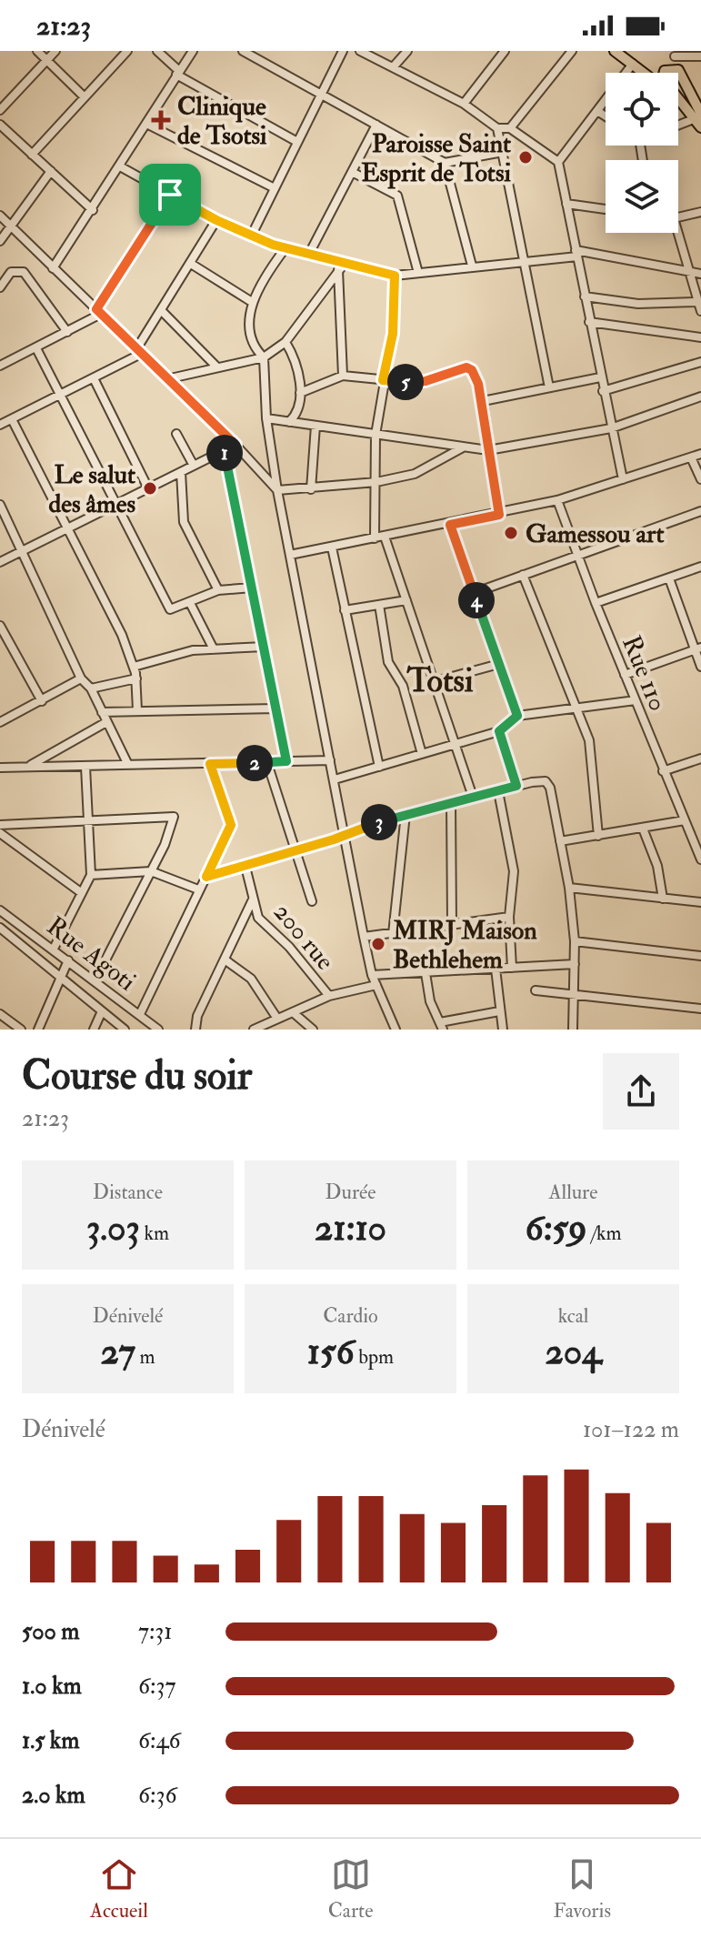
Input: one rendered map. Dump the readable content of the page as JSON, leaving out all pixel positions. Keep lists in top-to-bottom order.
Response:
{
  "streets": {
    "street": ["Rue 110", "200 rue", "Rue Agoti"]
  },
  "districts": ["Totsi"],
  "places": {
    "health": ["Clinique de Tsotsi"],
    "other": [
      "Paroisse Saint Esprit de Totsi",
      "Le salut des âmes",
      "Gamessou art",
      "MIRJ Maison Bethlehem"
    ]
  },
  "page": {
    "status": "21:23",
    "pins": [
      "5",
      "1",
      "4",
      "2",
      "3"
    ],
    "heading": ["Course du soir", "21:23"],
    "stats": [
      ["Distance", "3.03 km"],
      ["Durée", "21:10"],
      ["Allure", "6:59 /km"],
      ["Dénivelé", "27 m"],
      ["Cardio", "156 bpm"],
      ["kcal", "204"]
    ],
    "chart": ["Dénivelé", "101–122 m"],
    "list": [
      {
        "name": "500 m",
        "note": "7:31"
      },
      {
        "name": "1.0 km",
        "note": "6:37"
      },
      {
        "name": "1.5 km",
        "note": "6:46"
      },
      {
        "name": "2.0 km",
        "note": "6:36"
      }
    ],
    "tabs": ["Accueil", "Carte", "Favoris"]
  }
}
